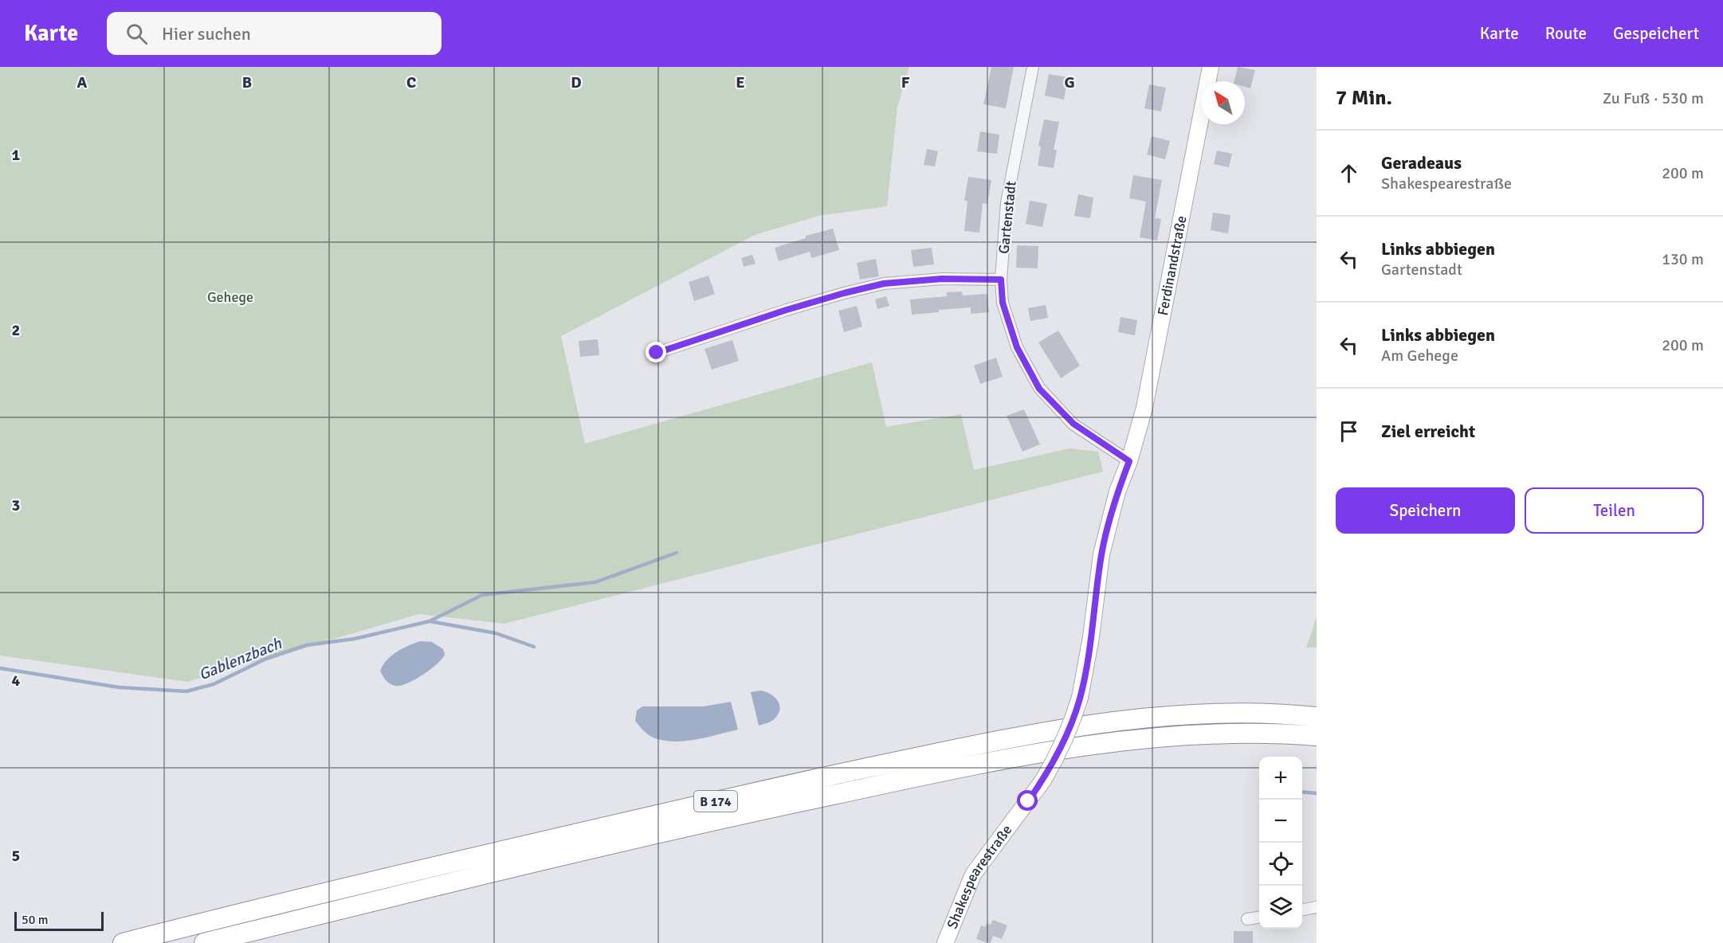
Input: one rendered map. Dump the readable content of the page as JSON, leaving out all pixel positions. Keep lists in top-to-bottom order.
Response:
{
  "streets": {
    "highway": ["B 174"],
    "street": ["Gartenstadt", "Ferdinandstraße", "Shakespearestraße"]
  },
  "crossings": [
    ["Gartenstadt", "Ferdinandstraße"],
    ["Gartenstadt", "Shakespearestraße"],
    ["Ferdinandstraße", "Shakespearestraße"]
  ],
  "water": ["Gablenzbach"],
  "parks": ["Gehege"],
  "scale_bar": "50 m",
  "north": "top left",
  "page": {
    "header": "Karte",
    "search": "Hier suchen",
    "nav": ["Karte", "Route", "Gespeichert"],
    "heading": ["7 Min.", "Zu Fuß · 530 m"],
    "list": [
      ["Geradeaus", "Shakespearestraße", "200 m"],
      ["Links abbiegen", "Gartenstadt", "130 m"],
      ["Links abbiegen", "Am Gehege", "200 m"],
      "Ziel erreicht"
    ],
    "buttons": ["Speichern", "Teilen"],
    "map_buttons": ["+", "−"],
    "scale": "50 m"
  },
  "grid": {
    "columns": [
      "A",
      "B",
      "C",
      "D",
      "E",
      "F",
      "G"
    ],
    "rows": [
      "1",
      "2",
      "3",
      "4",
      "5"
    ]
  }
}
